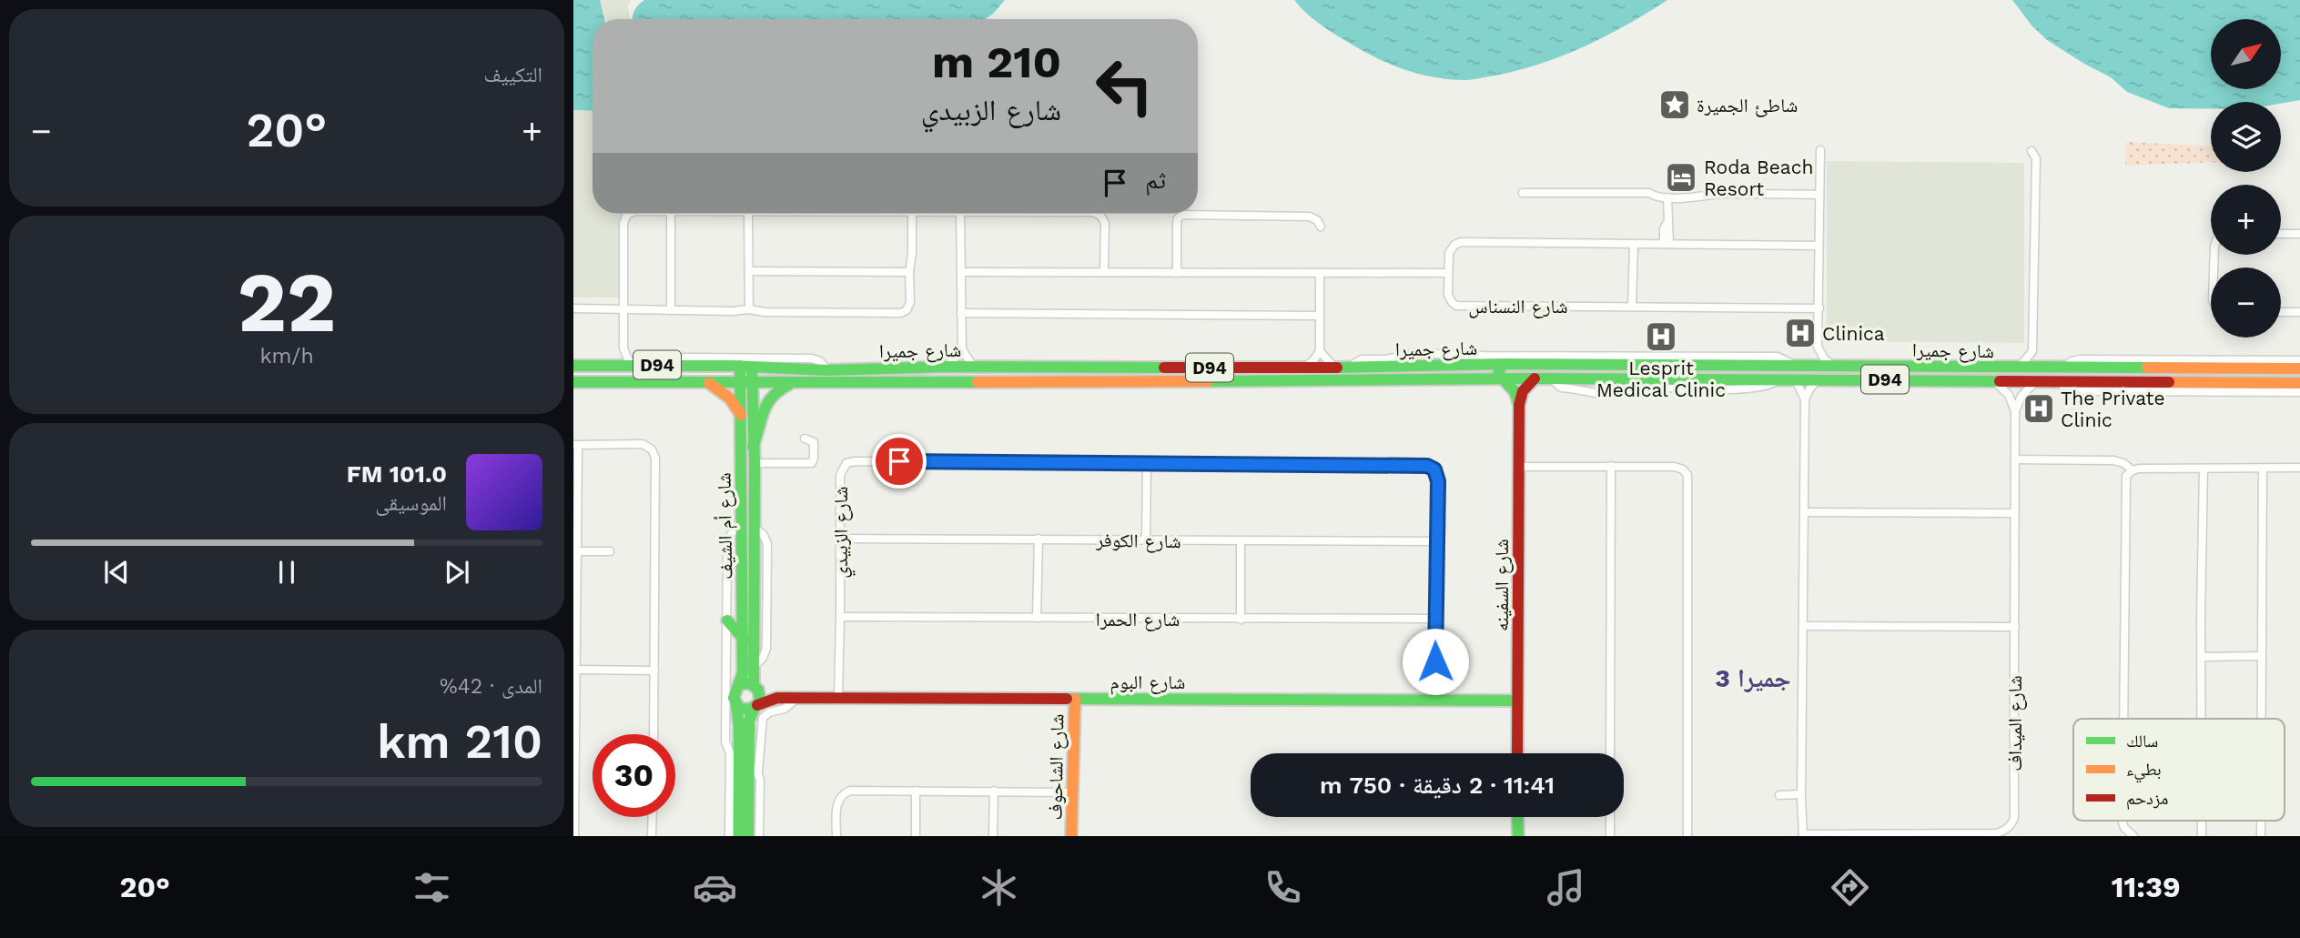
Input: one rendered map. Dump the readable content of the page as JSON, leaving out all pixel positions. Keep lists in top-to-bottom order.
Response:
{
  "streets": {
    "main road": [
      "شارع جميرا",
      "D94",
      "شارع أم الشيف",
      "شارع السفينه",
      "شارع البوم",
      "شارع الشاحوف"
    ],
    "street": [
      "شارع النسناس",
      "شارع الزبيدي",
      "شارع الكوفر",
      "شارع الحمرا",
      "شارع الميداف"
    ]
  },
  "crossings": [
    ["شارع جميرا", "شارع أم الشيف"],
    ["شارع جميرا", "شارع السفينه"],
    ["شارع أم الشيف", "شارع البوم"],
    ["شارع الزبيدي", "شارع الكوفر"],
    ["شارع الزبيدي", "شارع الحمرا"],
    ["شارع الزبيدي", "شارع البوم"],
    ["شارع السفينه", "شارع البوم"],
    ["شارع البوم", "شارع الشاحوف"]
  ],
  "districts": ["جميرا 3"],
  "places": {
    "place": ["شاطئ الجميرة"],
    "hotel": ["Roda Beach Resort"],
    "hospital": ["Clinica", "Lesprit Medical Clinic", "The Private Clinic"]
  },
  "legend": ["سالك", "بطيء", "مزدحم"],
  "north": "top right",
  "page": {
    "tile": [
      "التكييف",
      ["22", "km/h"],
      ["المدى · 42%", "210 km"]
    ],
    "map_buttons": ["+", "−"],
    "turn": ["210 m", "شارع الزبيدي"],
    "heat": ["−", "20°", "+"],
    "then": "ثم",
    "song": ["101.0 FM", "الموسيقى"],
    "limit": "30",
    "trip": "11:41 · 2 دقيقة · 750 m",
    "tabs": ["11:39", "20°"]
  }
}
